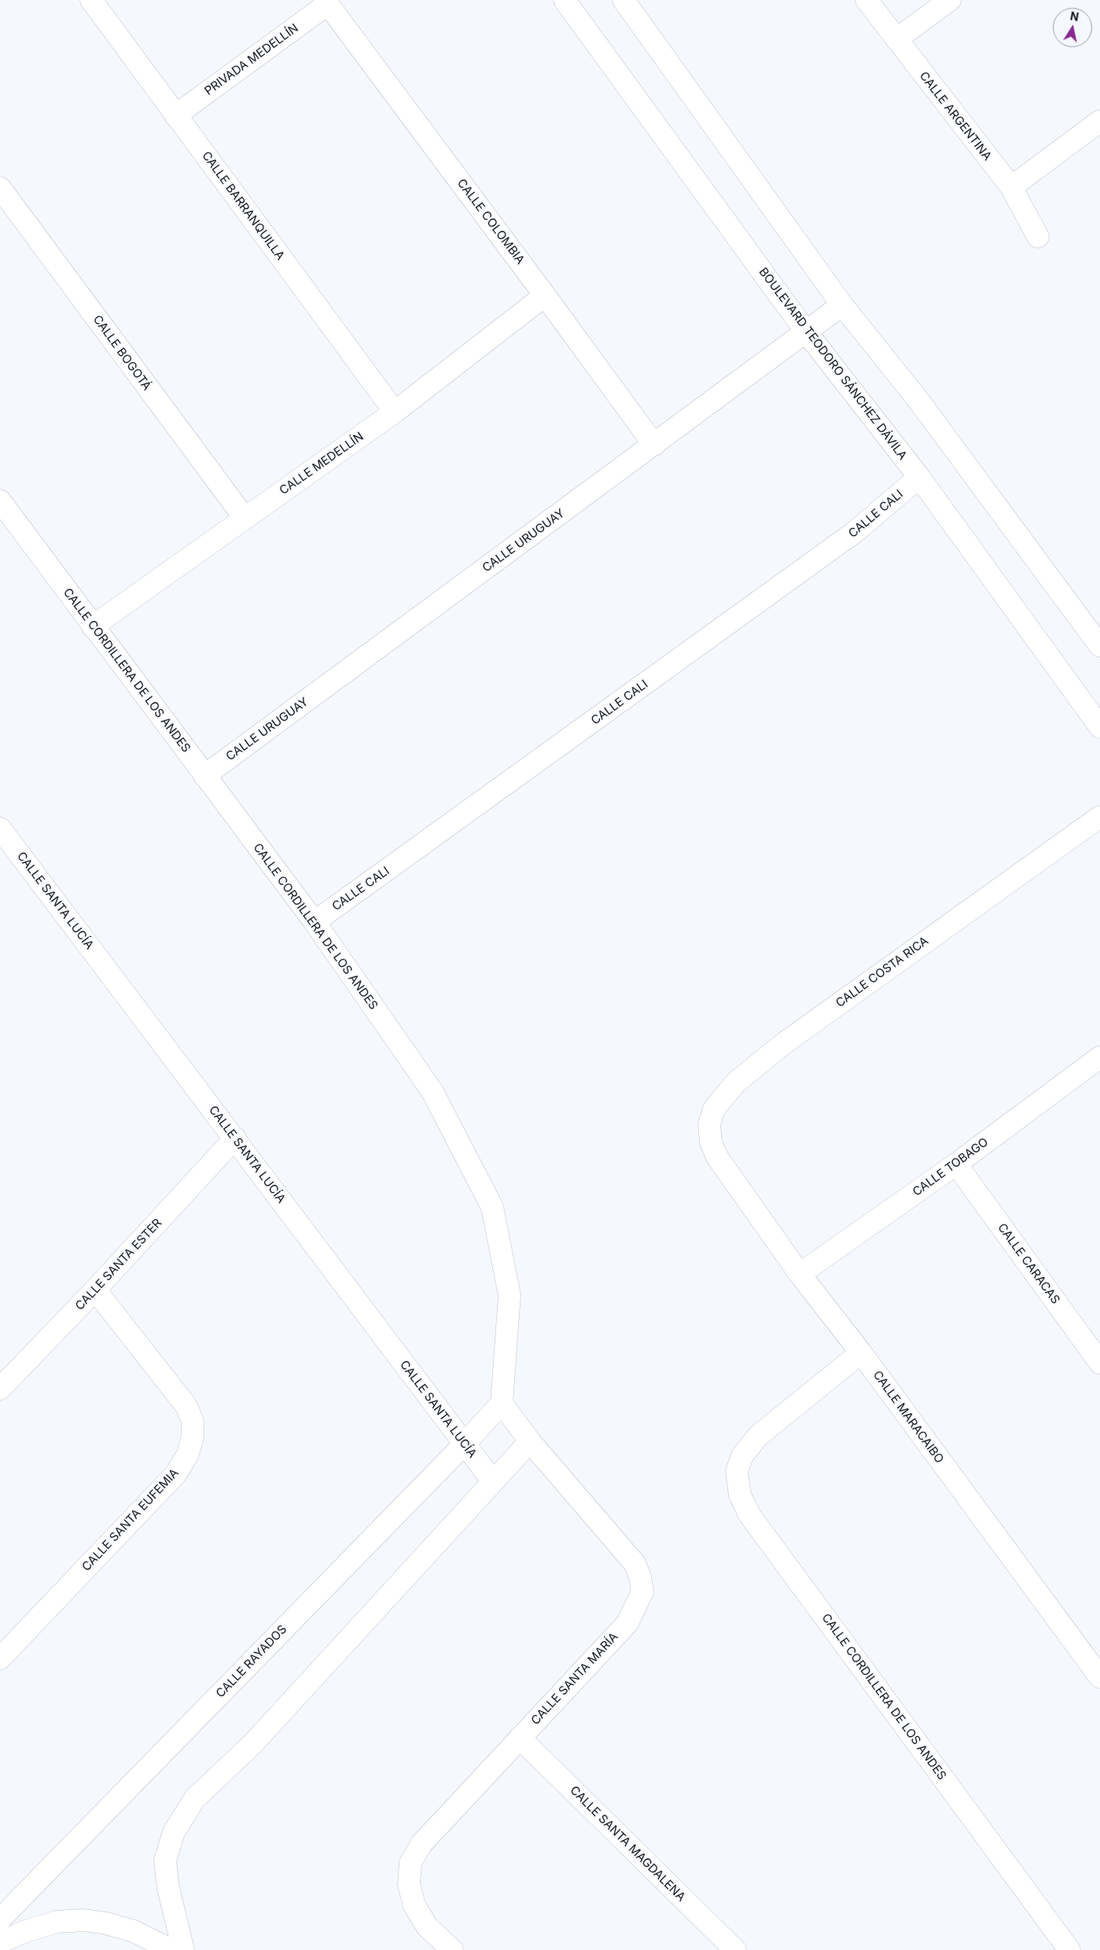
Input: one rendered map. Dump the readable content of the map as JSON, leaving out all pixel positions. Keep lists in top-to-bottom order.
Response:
{
  "streets": {
    "street": [
      "PRIVADA MEDELLÍN",
      "CALLE ARGENTINA",
      "CALLE BARRANQUILLA",
      "CALLE COLOMBIA",
      "CALLE BOGOTÁ",
      "BOULEVARD TEODORO SÁNCHEZ DÁVILA",
      "CALLE MEDELLÍN",
      "CALLE CALI",
      "CALLE URUGUAY",
      "CALLE CORDILLERA DE LOS ANDES",
      "CALLE SANTA LUCÍA",
      "CALLE COSTA RICA",
      "CALLE TOBAGO",
      "CALLE CARACAS",
      "CALLE SANTA ESTER",
      "CALLE MARACAIBO",
      "CALLE SANTA EUFEMIA",
      "CALLE RAYADOS",
      "CALLE SANTA MARÍA",
      "CALLE SANTA MAGDALENA"
    ]
  },
  "crossings": [
    ["PRIVADA MEDELLÍN", "CALLE BARRANQUILLA"],
    ["PRIVADA MEDELLÍN", "CALLE COLOMBIA"],
    ["CALLE BARRANQUILLA", "CALLE MEDELLÍN"],
    ["CALLE COLOMBIA", "CALLE MEDELLÍN"],
    ["CALLE COLOMBIA", "CALLE URUGUAY"],
    ["CALLE BOGOTÁ", "CALLE MEDELLÍN"],
    ["BOULEVARD TEODORO SÁNCHEZ DÁVILA", "CALLE CALI"],
    ["BOULEVARD TEODORO SÁNCHEZ DÁVILA", "CALLE URUGUAY"],
    ["CALLE MEDELLÍN", "CALLE CORDILLERA DE LOS ANDES"],
    ["CALLE CALI", "CALLE CORDILLERA DE LOS ANDES"],
    ["CALLE URUGUAY", "CALLE CORDILLERA DE LOS ANDES"],
    ["CALLE CORDILLERA DE LOS ANDES", "CALLE MARACAIBO"],
    ["CALLE CORDILLERA DE LOS ANDES", "CALLE RAYADOS"],
    ["CALLE CORDILLERA DE LOS ANDES", "CALLE SANTA MARÍA"],
    ["CALLE SANTA LUCÍA", "CALLE SANTA ESTER"],
    ["CALLE SANTA LUCÍA", "CALLE RAYADOS"],
    ["CALLE COSTA RICA", "CALLE MARACAIBO"],
    ["CALLE TOBAGO", "CALLE CARACAS"],
    ["CALLE TOBAGO", "CALLE MARACAIBO"],
    ["CALLE SANTA ESTER", "CALLE SANTA EUFEMIA"],
    ["CALLE RAYADOS", "CALLE SANTA MARÍA"],
    ["CALLE SANTA MARÍA", "CALLE SANTA MAGDALENA"]
  ],
  "north": "top"
}
